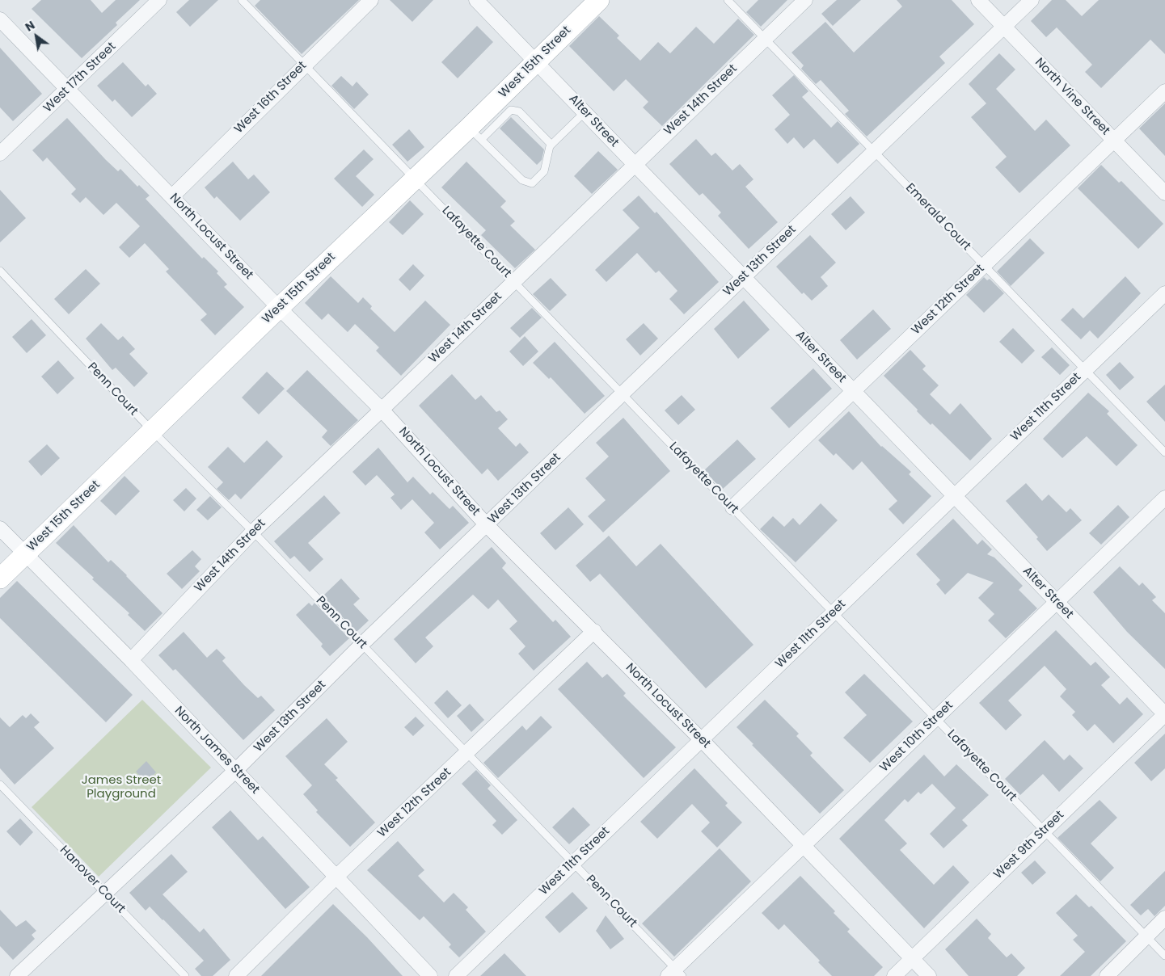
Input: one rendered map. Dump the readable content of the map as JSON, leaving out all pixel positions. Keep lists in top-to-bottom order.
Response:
{
  "streets": {
    "main road": ["West 15th Street"],
    "street": [
      "West 17th Street",
      "North Vine Street",
      "West 16th Street",
      "West 14th Street",
      "Alter Street",
      "North Locust Street",
      "West 13th Street",
      "West 12th Street",
      "West 11th Street",
      "West 10th Street",
      "North James Street",
      "West 9th Street"
    ],
    "lane": [
      "Emerald Court",
      "Lafayette Court",
      "Penn Court",
      "Hanover Court"
    ]
  },
  "crossings": [
    ["West 15th Street", "Alter Street"],
    ["West 15th Street", "North Locust Street"],
    ["West 15th Street", "Lafayette Court"],
    ["West 15th Street", "Penn Court"],
    ["West 15th Street", "North James Street"],
    ["West 17th Street", "North Locust Street"],
    ["North Vine Street", "West 13th Street"],
    ["North Vine Street", "West 12th Street"],
    ["West 16th Street", "North Locust Street"],
    ["West 16th Street", "Lafayette Court"],
    ["West 14th Street", "Alter Street"],
    ["West 14th Street", "Emerald Court"],
    ["West 14th Street", "North Locust Street"],
    ["West 14th Street", "Lafayette Court"],
    ["West 14th Street", "Penn Court"],
    ["West 14th Street", "North James Street"],
    ["Alter Street", "West 13th Street"],
    ["Alter Street", "West 12th Street"],
    ["Alter Street", "West 11th Street"],
    ["Alter Street", "West 10th Street"],
    ["Alter Street", "West 9th Street"],
    ["Emerald Court", "West 13th Street"],
    ["Emerald Court", "West 12th Street"],
    ["Emerald Court", "West 11th Street"],
    ["North Locust Street", "West 13th Street"],
    ["North Locust Street", "West 12th Street"],
    ["North Locust Street", "West 11th Street"],
    ["North Locust Street", "West 10th Street"],
    ["North Locust Street", "West 9th Street"],
    ["Lafayette Court", "West 13th Street"],
    ["Lafayette Court", "West 12th Street"],
    ["Lafayette Court", "West 11th Street"],
    ["Lafayette Court", "West 10th Street"],
    ["Lafayette Court", "West 9th Street"],
    ["West 13th Street", "Penn Court"],
    ["West 13th Street", "North James Street"],
    ["West 13th Street", "Hanover Court"],
    ["West 12th Street", "Penn Court"],
    ["West 12th Street", "North James Street"],
    ["Penn Court", "West 11th Street"],
    ["Penn Court", "West 10th Street"]
  ],
  "parks": ["James Street Playground"],
  "north": "top left"
}
